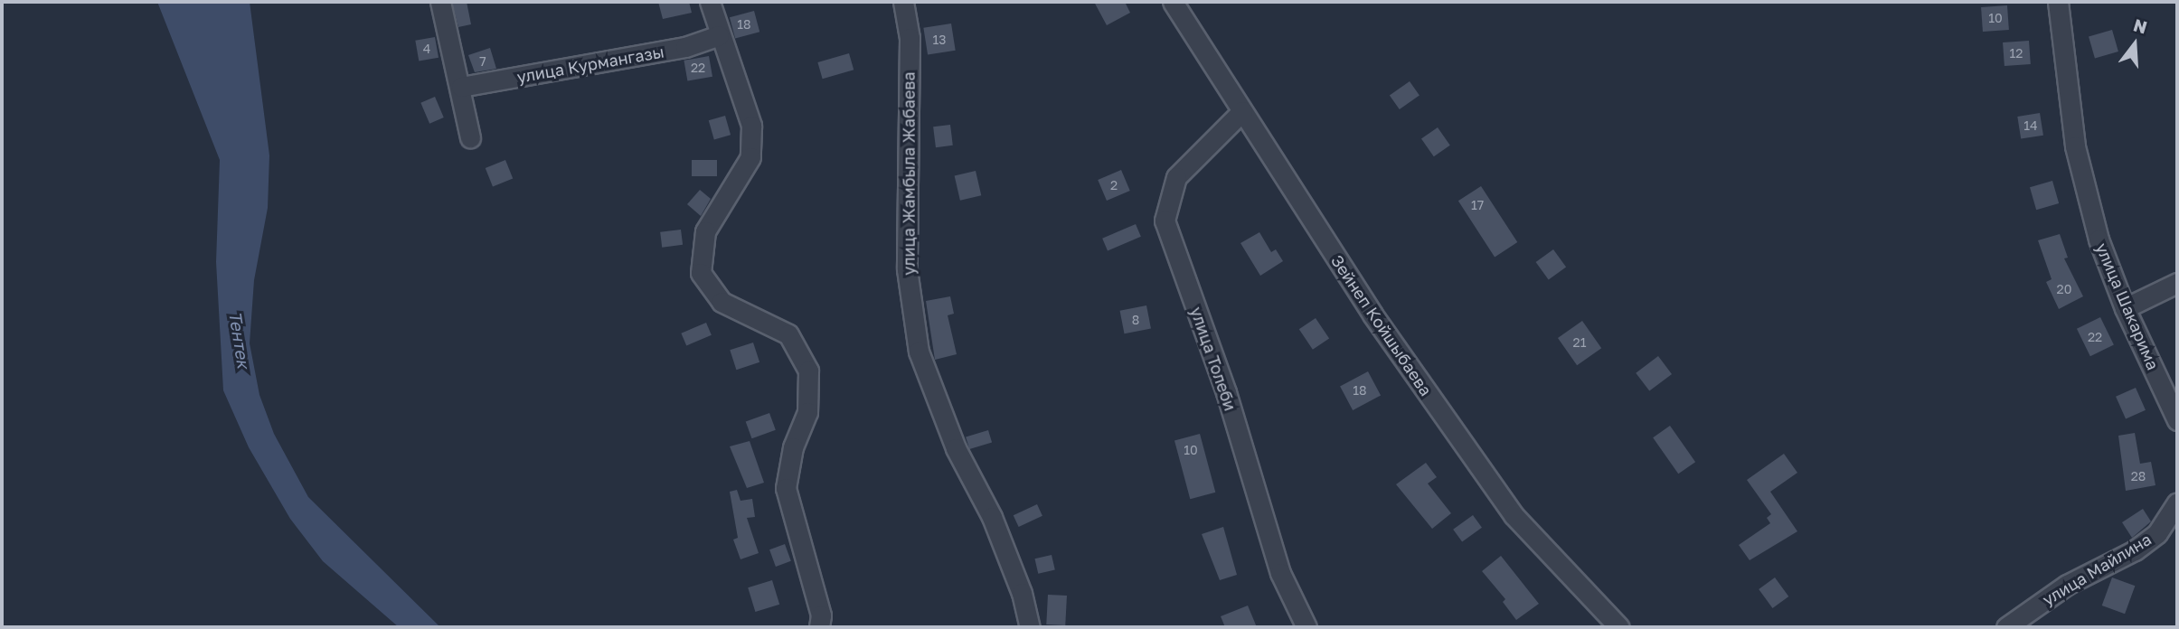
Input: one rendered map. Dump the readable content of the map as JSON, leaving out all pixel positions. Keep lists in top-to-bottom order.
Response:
{
  "streets": {
    "street": [
      "улица Курмангазы",
      "улица Жамбыла Жабаева",
      "улица Шакарима",
      "Зейнеп Койшыбаева",
      "улица Толеби",
      "улица Майлина"
    ]
  },
  "crossings": [
    ["Зейнеп Койшыбаева", "улица Толеби"]
  ],
  "water": ["Тентек"],
  "house_numbers": [
    "10",
    "18",
    "13",
    "4",
    "12",
    "7",
    "22",
    "14",
    "2",
    "17",
    "20",
    "8",
    "22",
    "21",
    "18",
    "10",
    "28"
  ],
  "north": "top"
}
